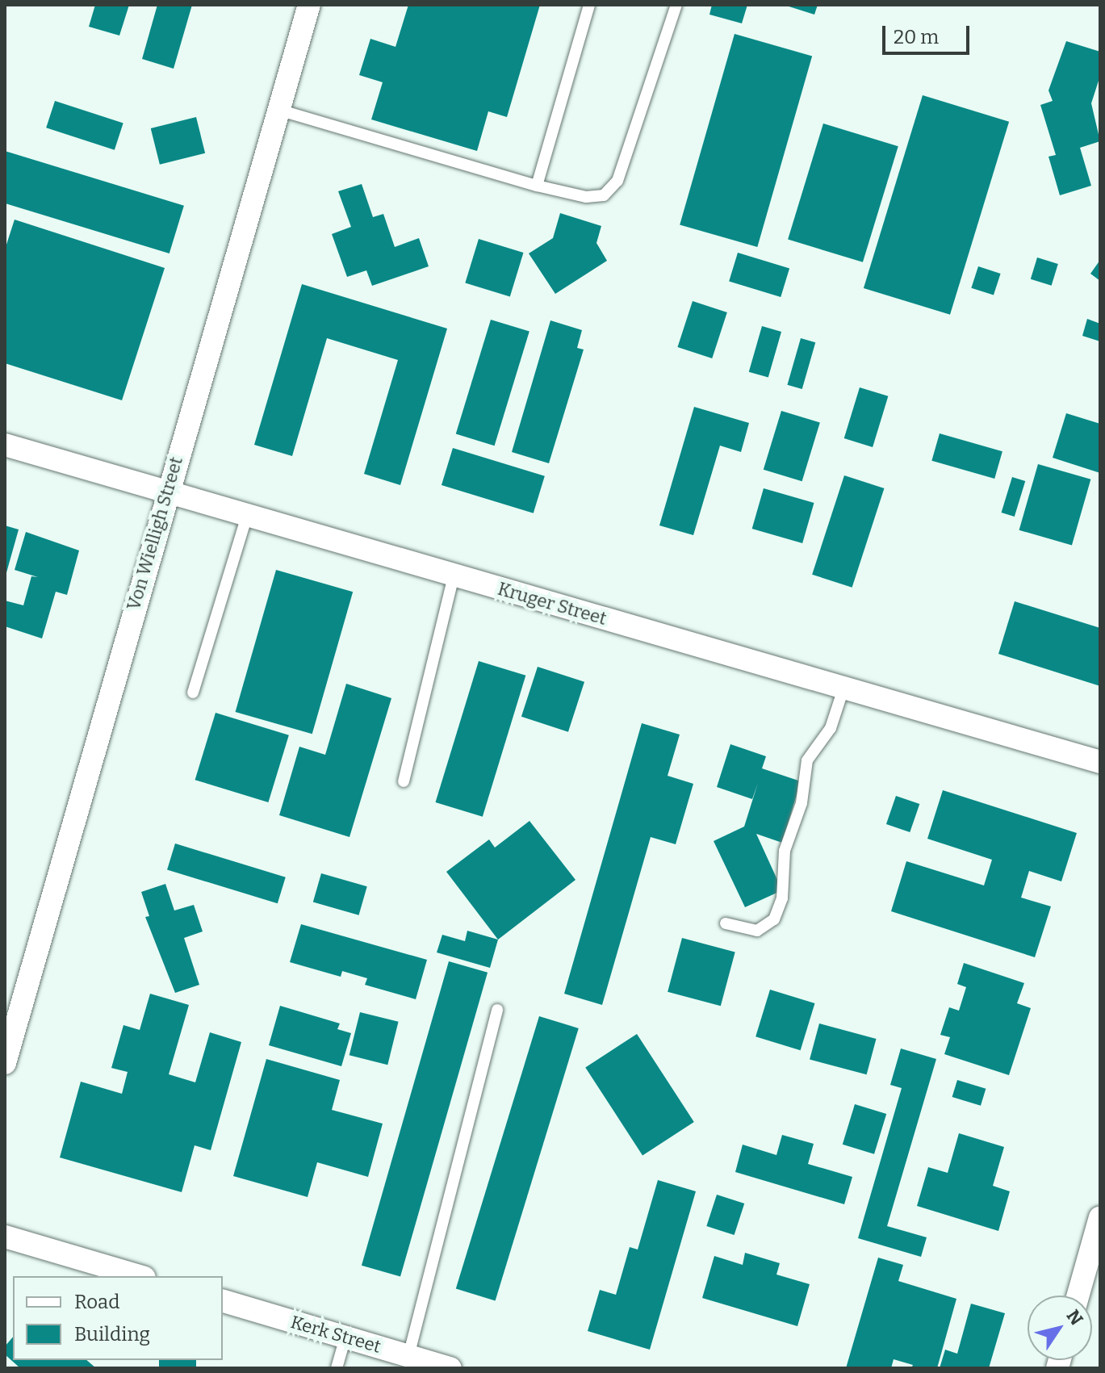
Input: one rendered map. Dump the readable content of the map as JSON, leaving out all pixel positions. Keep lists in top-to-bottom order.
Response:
{
  "streets": {
    "street": ["Von Wielligh Street", "Kruger Street", "Kerk Street"]
  },
  "crossings": [
    ["Von Wielligh Street", "Kruger Street"]
  ],
  "legend": ["Road", "Building"],
  "scale_bar": "20 m",
  "north": "top right"
}
